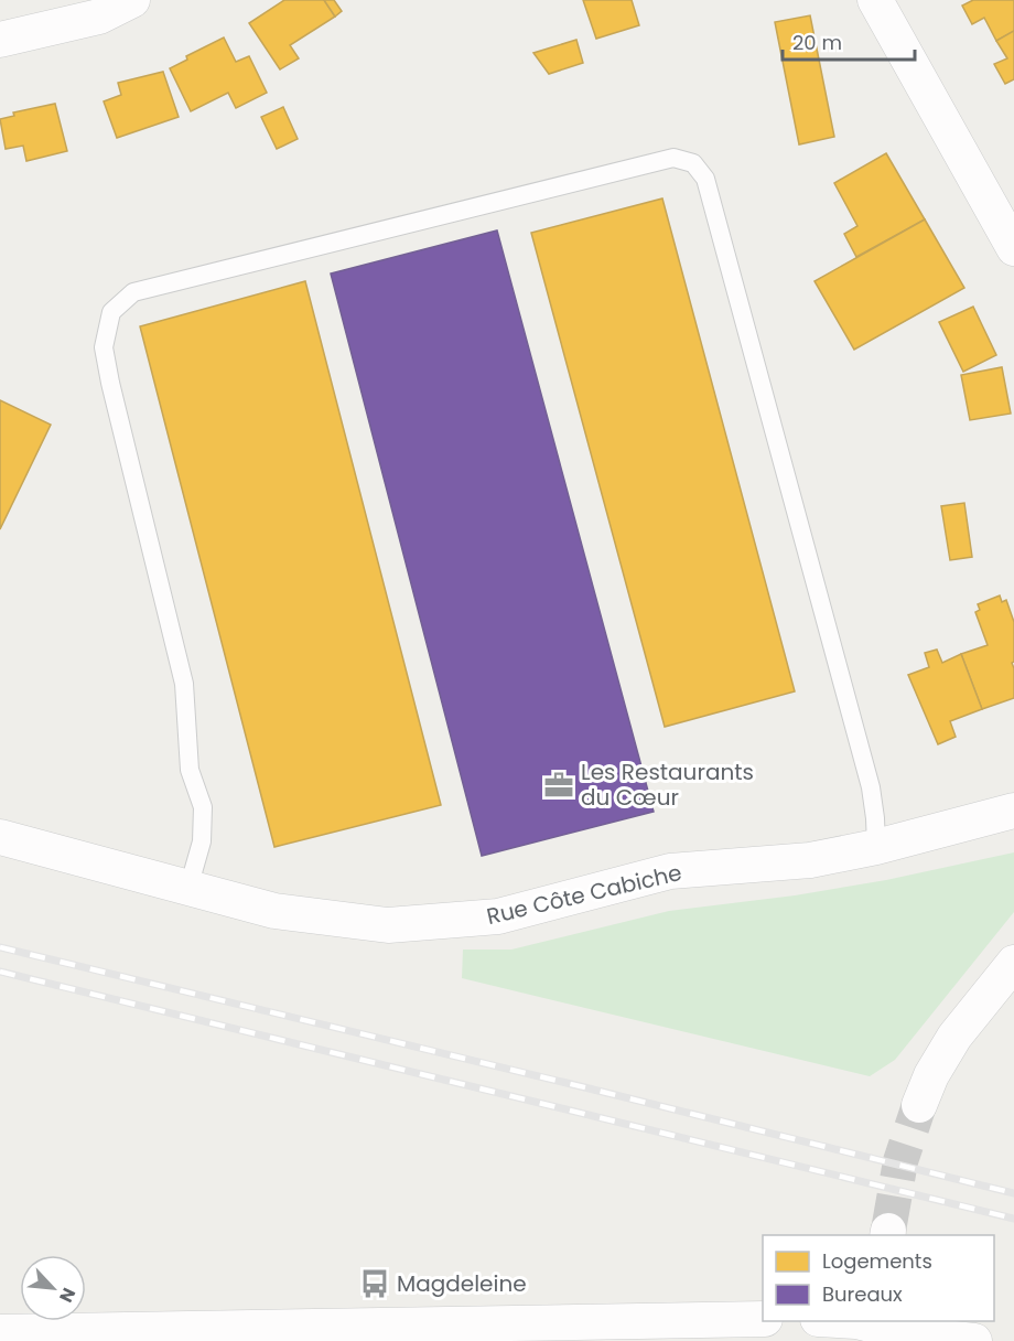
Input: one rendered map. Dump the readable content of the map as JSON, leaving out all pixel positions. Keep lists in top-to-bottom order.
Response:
{
  "streets": {
    "street": ["Rue Côte Cabiche"]
  },
  "places": {
    "office": ["Les Restaurants du Cœur"],
    "bus stop": ["Magdeleine"]
  },
  "legend": ["Logements", "Bureaux"],
  "scale_bar": "20 m",
  "north": "bottom right"
}
